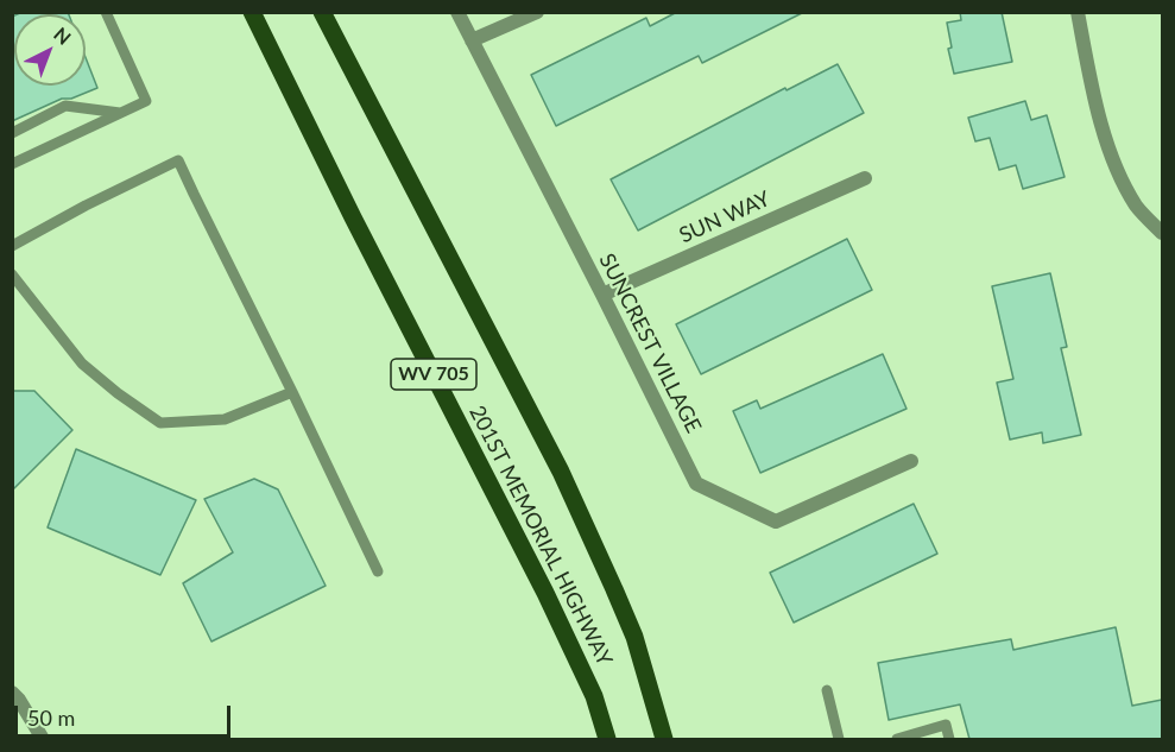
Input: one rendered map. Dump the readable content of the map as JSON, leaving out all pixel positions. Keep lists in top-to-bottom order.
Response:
{
  "streets": {
    "main road": ["WV 705", "201ST MEMORIAL HIGHWAY"],
    "street": ["SUN WAY", "SUNCREST VILLAGE"]
  },
  "crossings": [
    ["SUN WAY", "SUNCREST VILLAGE"]
  ],
  "scale_bar": "50 m",
  "north": "top right"
}
